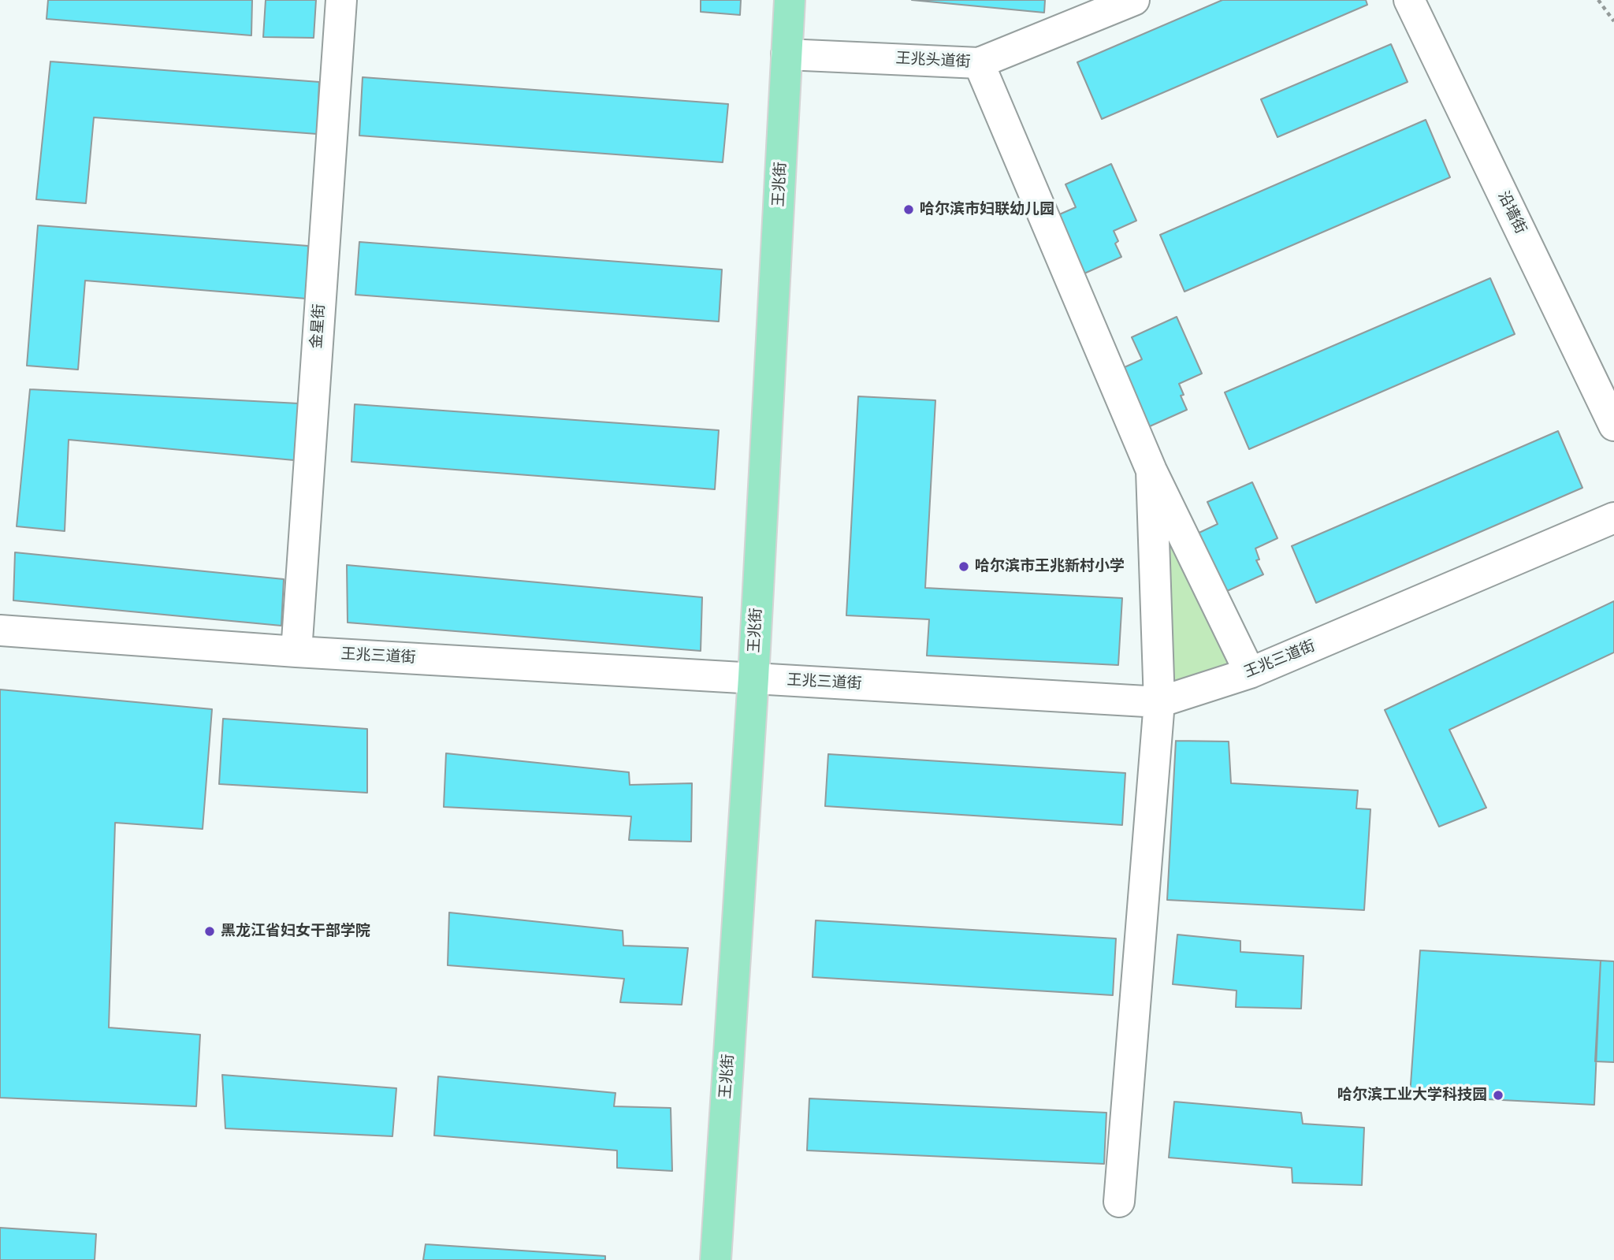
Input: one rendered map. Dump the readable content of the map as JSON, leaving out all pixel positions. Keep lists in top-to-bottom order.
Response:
{
  "streets": {
    "main road": ["王兆街"],
    "street": [
      "王兆头道街",
      "沿墙街",
      "金星街",
      "王兆三道街"
    ]
  },
  "crossings": [
    ["王兆头道街", "王兆街"],
    ["王兆街", "王兆三道街"],
    ["金星街", "王兆三道街"]
  ],
  "places": [
    "哈尔滨市妇联幼儿园",
    "哈尔滨市王兆新村小学",
    "黑龙江省妇女干部学院",
    "哈尔滨工业大学科技园"
  ]
}
